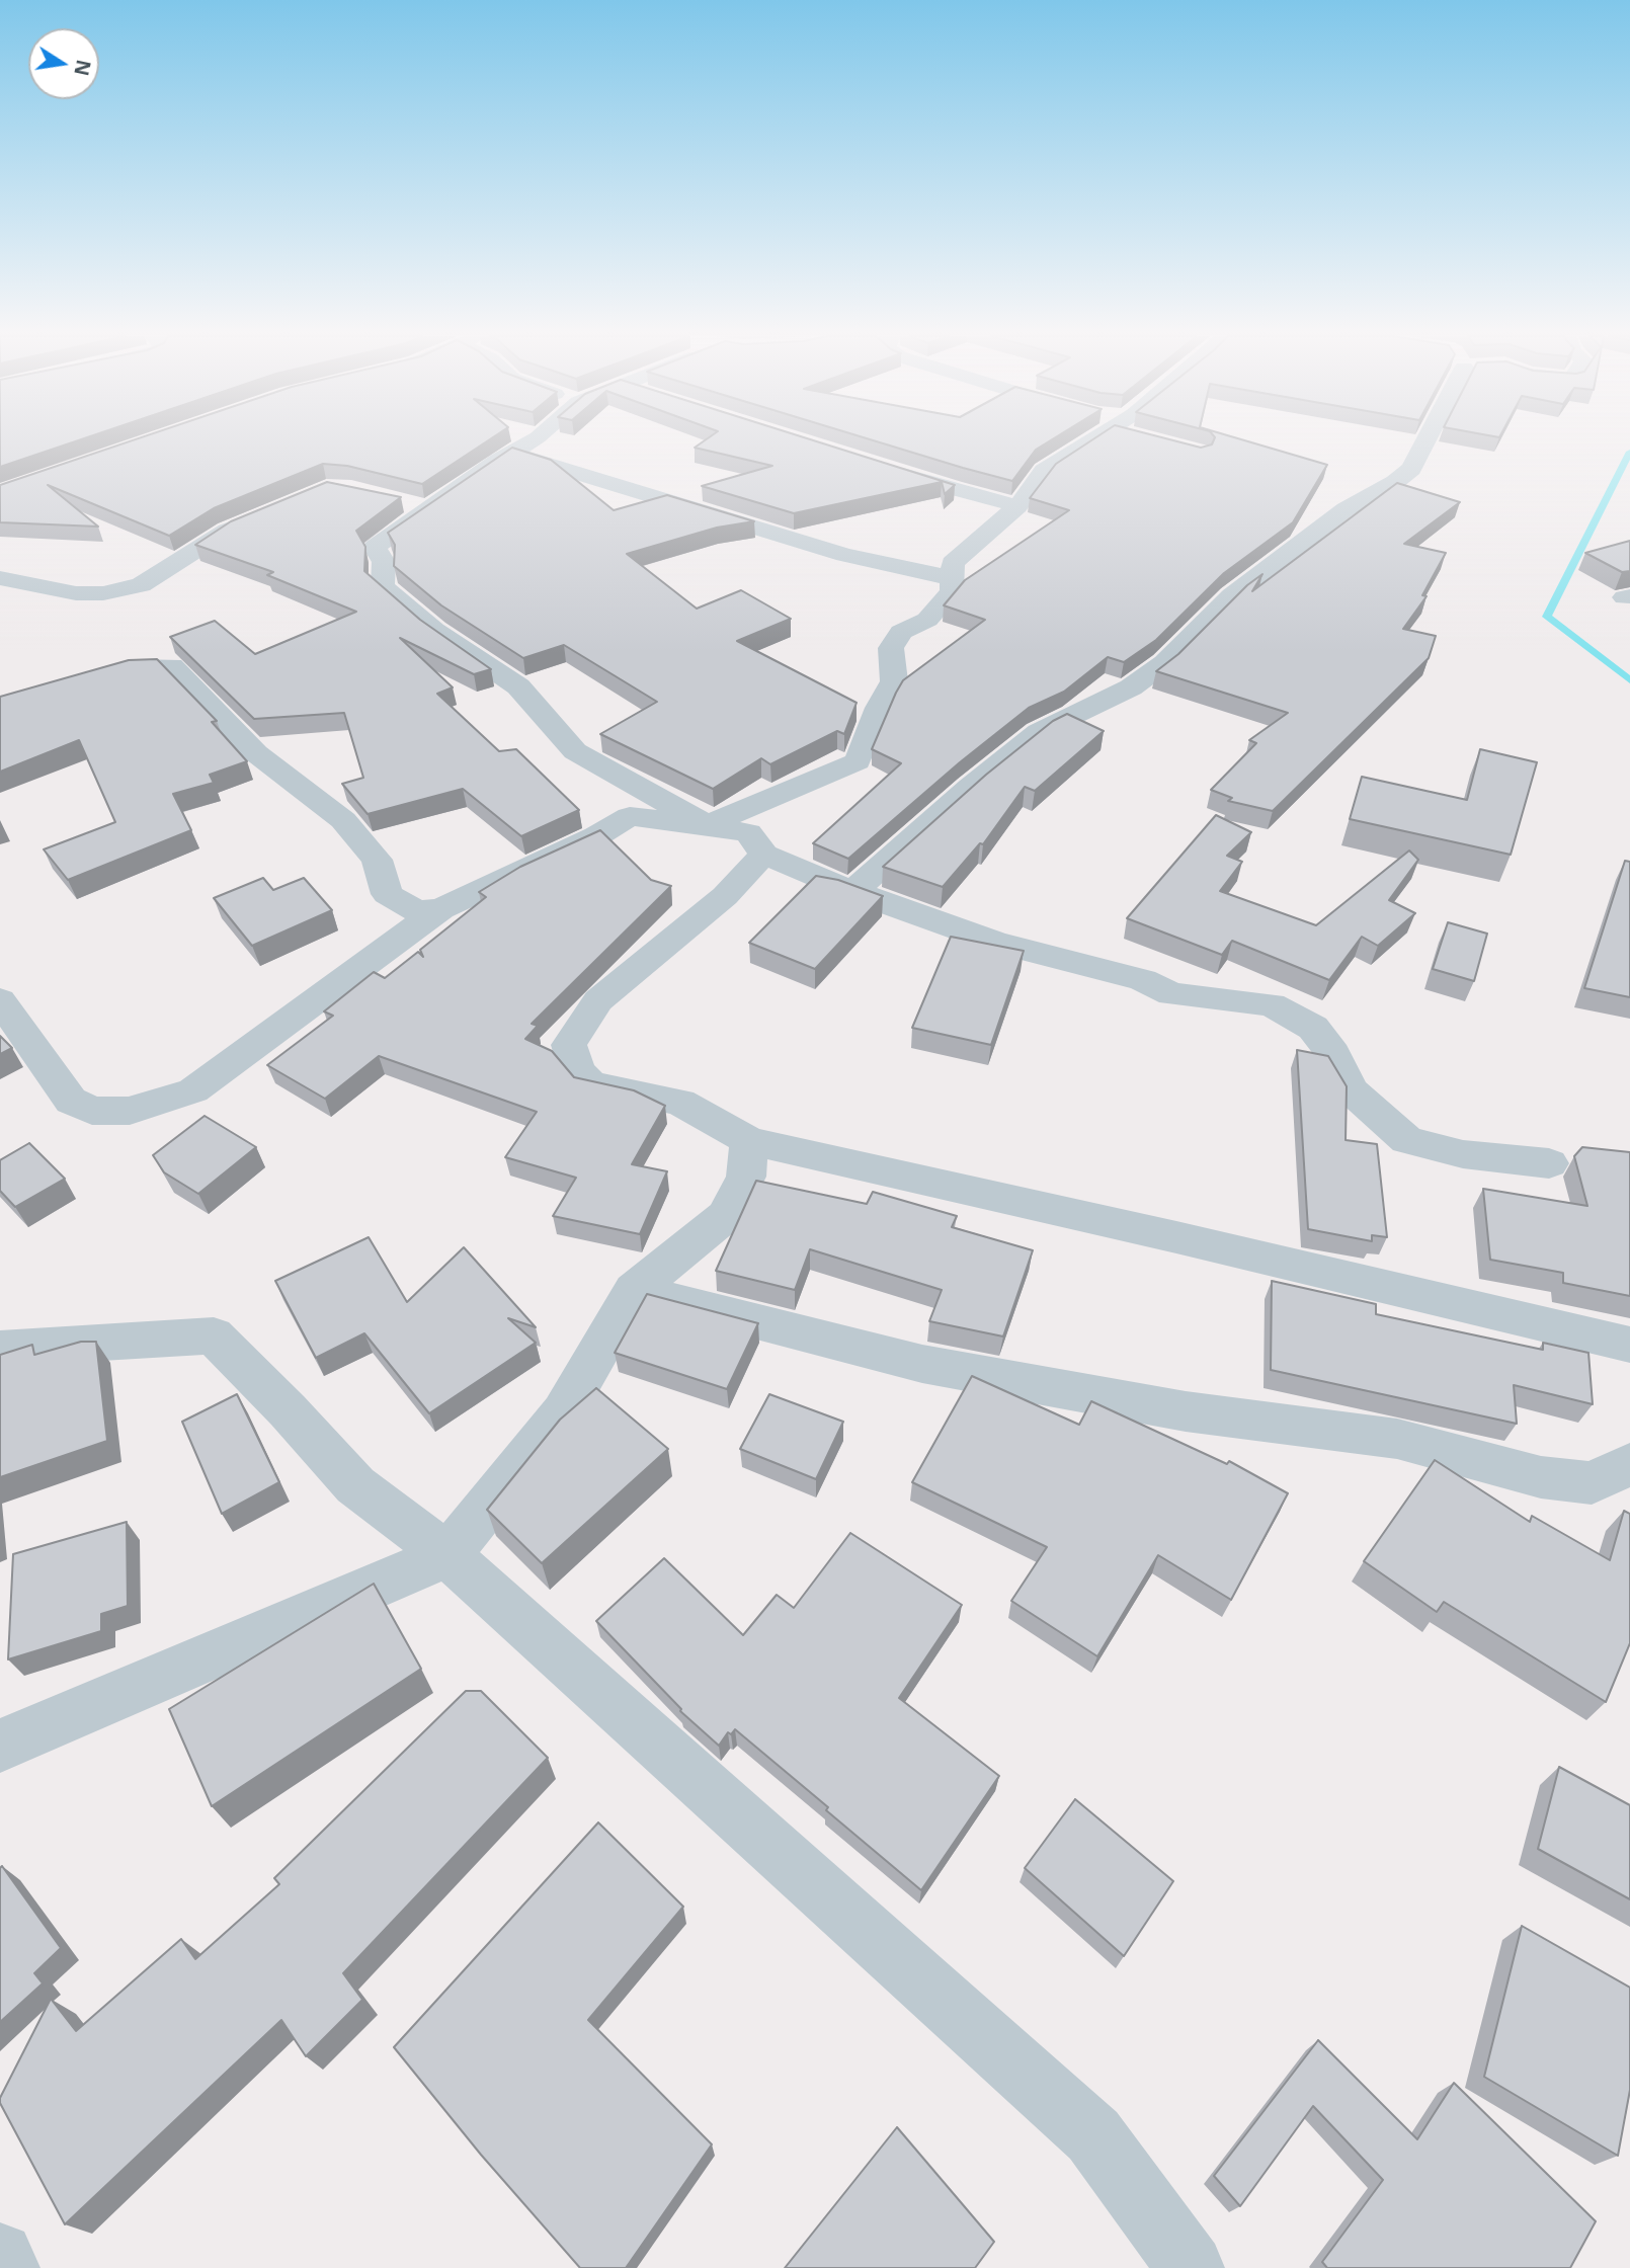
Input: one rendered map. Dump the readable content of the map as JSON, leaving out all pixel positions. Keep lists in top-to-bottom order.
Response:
{
  "north": "right"
}
